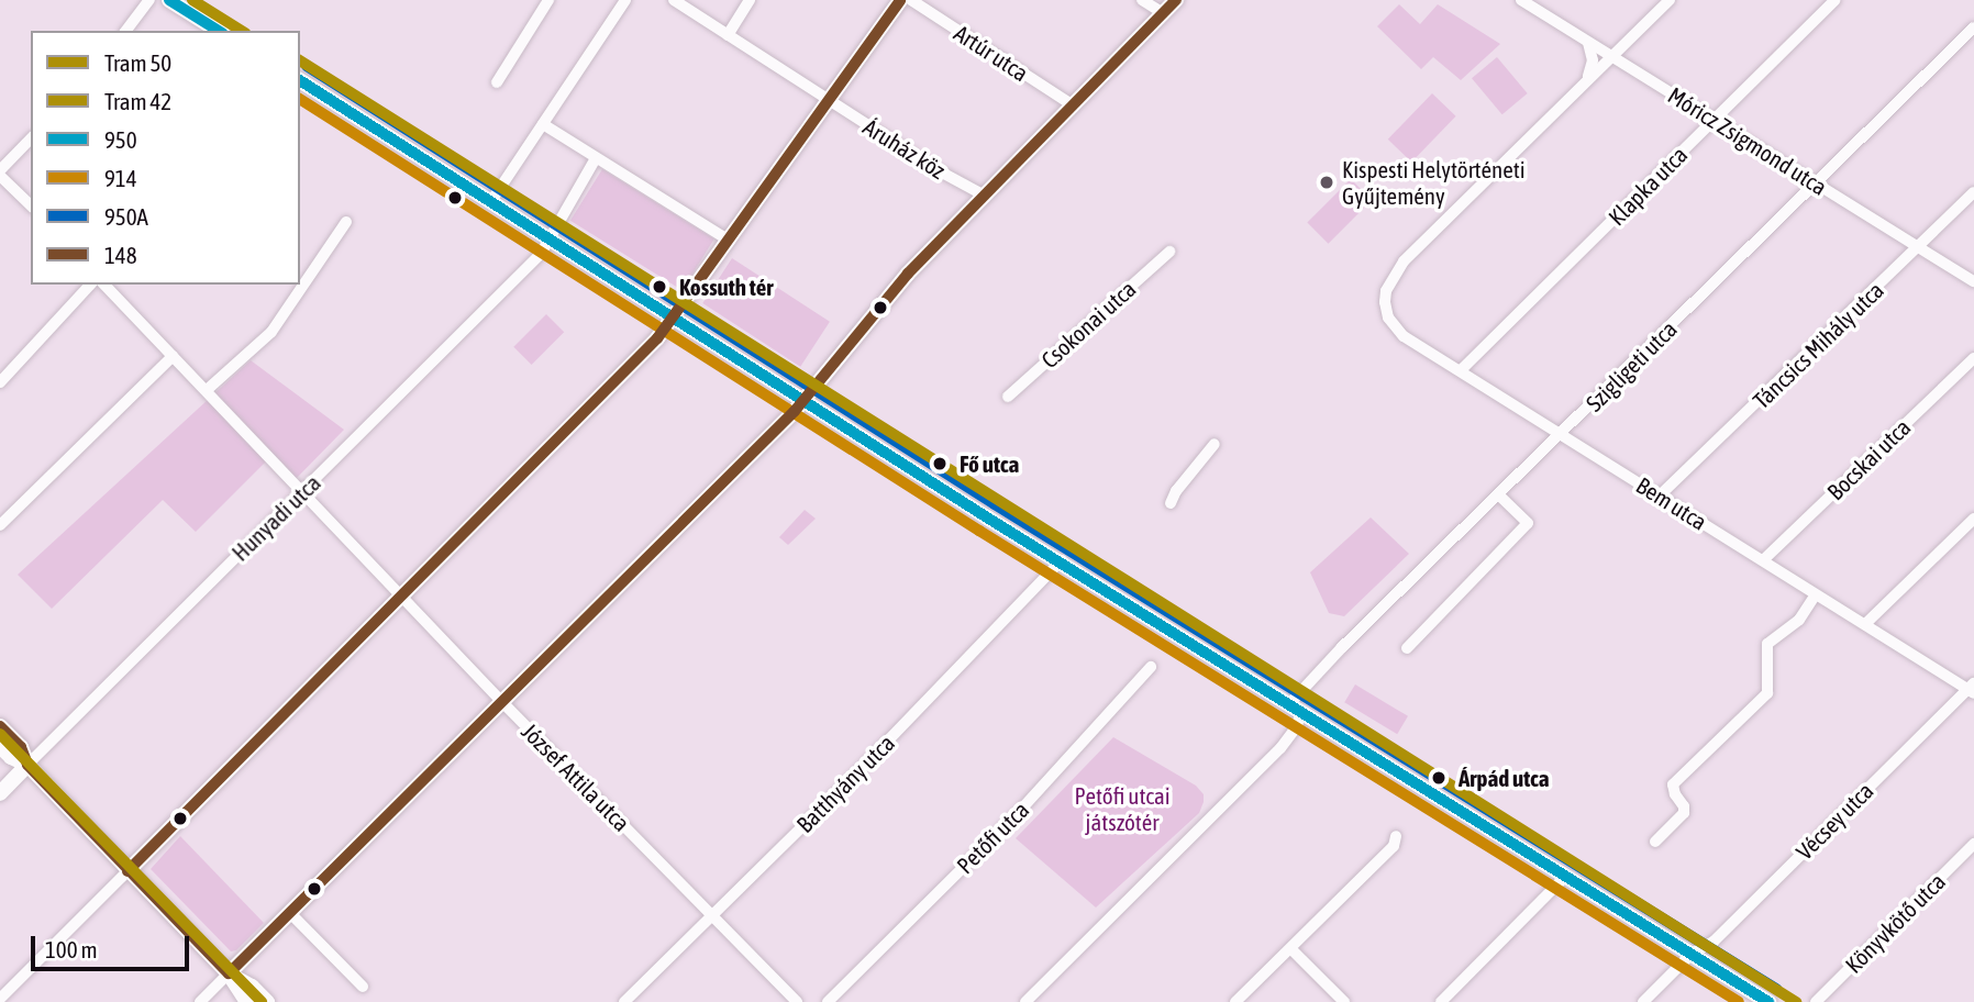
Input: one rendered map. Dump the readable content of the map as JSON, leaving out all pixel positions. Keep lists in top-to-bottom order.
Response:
{
  "streets": {
    "main road": ["Hunyadi utca"],
    "street": [
      "Artúr utca",
      "Móricz Zsigmond utca",
      "Áruház köz",
      "Klapka utca",
      "Csokonai utca",
      "Táncsics Mihály utca",
      "Szigligeti utca",
      "Bocskai utca",
      "Bem utca",
      "József Attila utca",
      "Batthyány utca",
      "Vécsey utca",
      "Petőfi utca",
      "Könyvkötő utca"
    ]
  },
  "crossings": [
    ["Móricz Zsigmond utca", "Klapka utca"],
    ["Móricz Zsigmond utca", "Táncsics Mihály utca"],
    ["Móricz Zsigmond utca", "Szigligeti utca"],
    ["Klapka utca", "Bem utca"],
    ["Táncsics Mihály utca", "Bem utca"],
    ["Szigligeti utca", "Bem utca"],
    ["Bocskai utca", "Bem utca"],
    ["Bem utca", "Vécsey utca"],
    ["Hunyadi utca", "József Attila utca"],
    ["József Attila utca", "Batthyány utca"]
  ],
  "parks": ["Petőfi utcai játszótér"],
  "places": [
    "Kispesti Helytörténeti Gyűjtemény",
    "Kossuth tér",
    "Fő utca",
    "Árpád utca"
  ],
  "lines": [
    "tram line 50",
    "transit line 950",
    "transit line 148",
    "transit line 950A",
    "transit line 914",
    "tram line 42"
  ],
  "legend": [
    "Tram 50",
    "Tram 42",
    "950",
    "914",
    "950A",
    "148"
  ],
  "scale_bar": "100 m"
}
